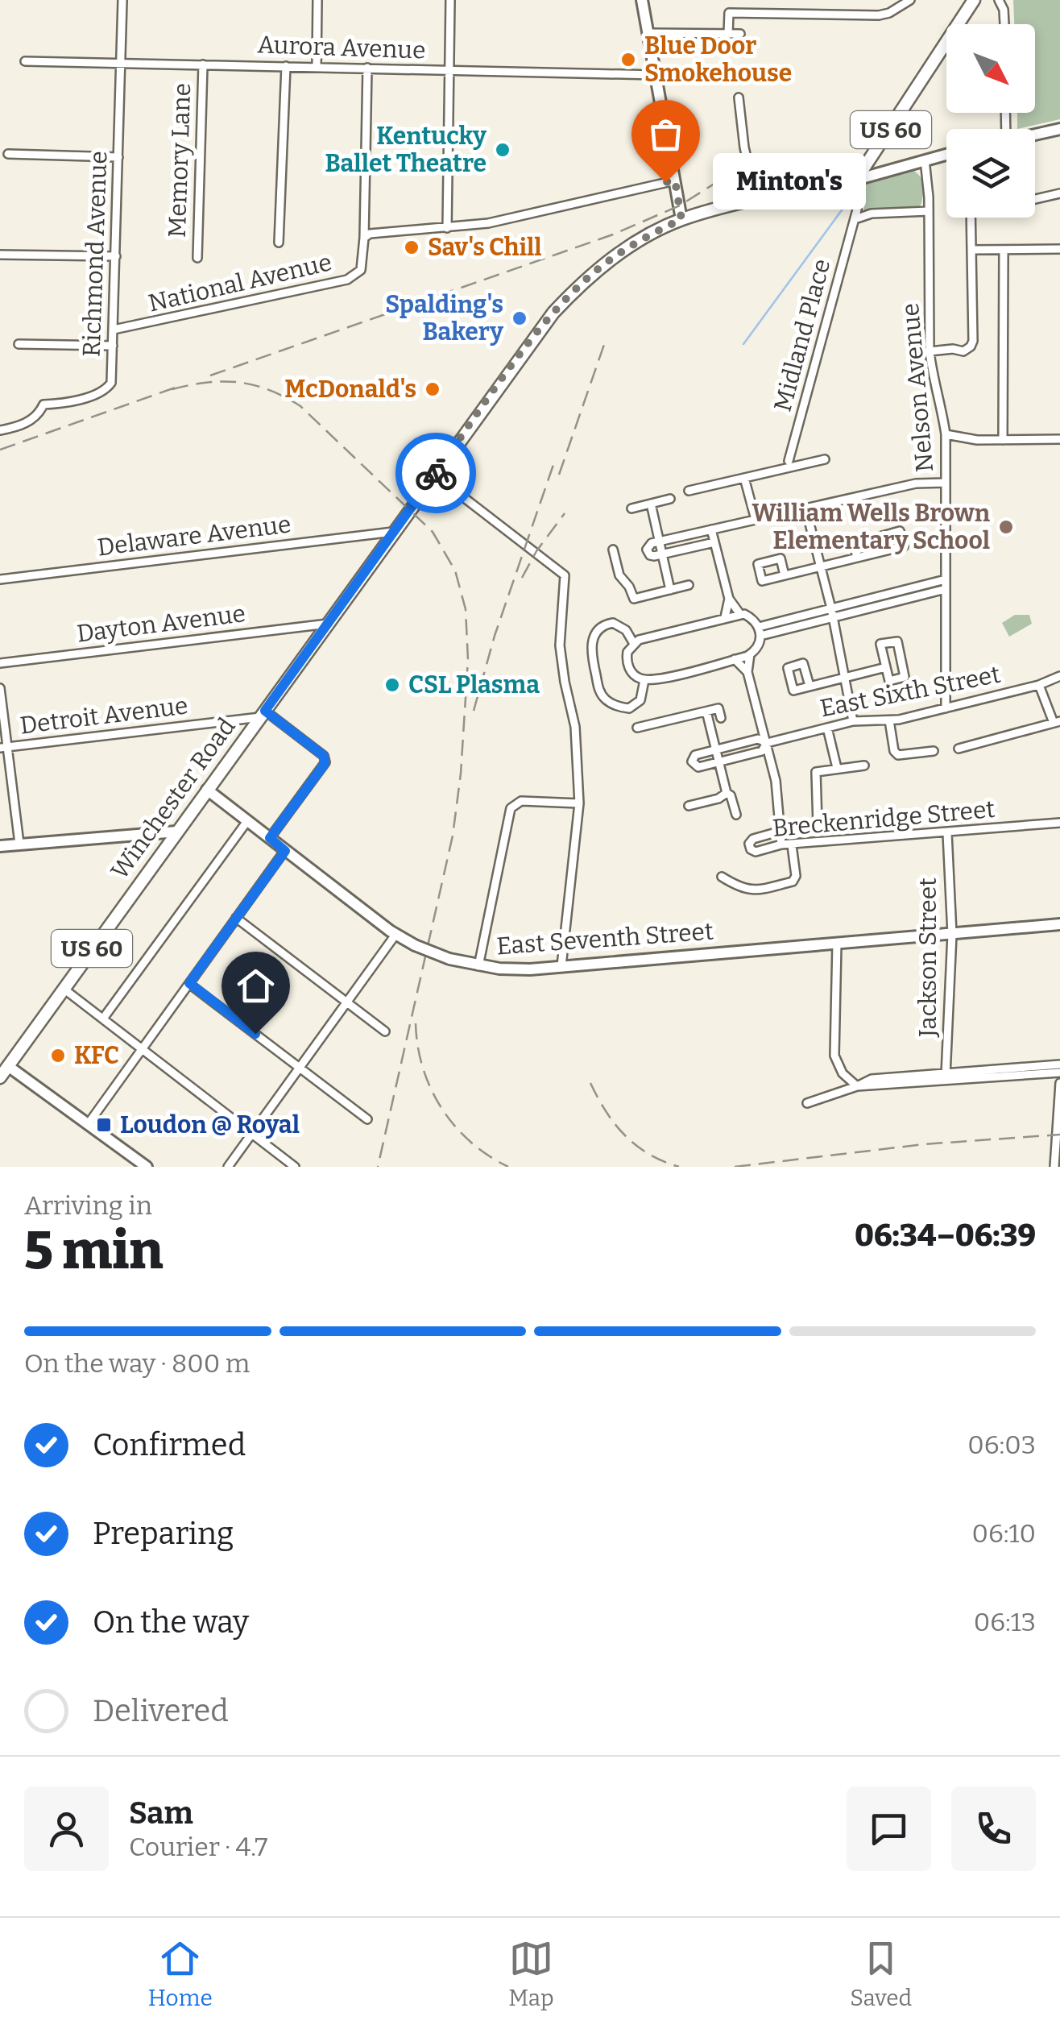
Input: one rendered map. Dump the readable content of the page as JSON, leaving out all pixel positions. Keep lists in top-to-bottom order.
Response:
{
  "streets": {
    "main road": ["US 60", "Winchester Road"],
    "street": [
      "Aurora Avenue",
      "Memory Lane",
      "Richmond Avenue",
      "National Avenue",
      "Midland Place",
      "Nelson Avenue",
      "Delaware Avenue",
      "Dayton Avenue",
      "East Sixth Street",
      "Detroit Avenue",
      "Breckenridge Street",
      "East Seventh Street",
      "Jackson Street"
    ]
  },
  "crossings": [
    ["Aurora Avenue", "Memory Lane"],
    ["Aurora Avenue", "Richmond Avenue"],
    ["Aurora Avenue", "National Avenue"],
    ["US 60", "Winchester Road"],
    ["Richmond Avenue", "National Avenue"],
    ["Nelson Avenue", "East Sixth Street"],
    ["Delaware Avenue", "Winchester Road"],
    ["Dayton Avenue", "Winchester Road"],
    ["Detroit Avenue", "Winchester Road"],
    ["Winchester Road", "East Seventh Street"],
    ["Breckenridge Street", "Jackson Street"],
    ["East Seventh Street", "Jackson Street"]
  ],
  "places": {
    "other": [
      "Blue Door Smokehouse",
      "Kentucky Ballet Theatre",
      "Minton's",
      "Sav's Chill",
      "Spalding's Bakery",
      "McDonald's",
      "William Wells Brown Elementary School",
      "CSL Plasma",
      "KFC"
    ],
    "transit": ["Loudon @ Royal"]
  },
  "north": "bottom right",
  "page": {
    "bubble": "Minton's",
    "heading": ["5 min", "Arriving in", "06:34–06:39"],
    "panel": ["Sam", "Courier · 4.7"],
    "bar": "On the way · 800 m",
    "list": [
      ["Confirmed", "06:03"],
      ["Preparing", "06:10"],
      ["On the way", "06:13"],
      "Delivered"
    ],
    "tabs": ["Home", "Map", "Saved"]
  }
}
